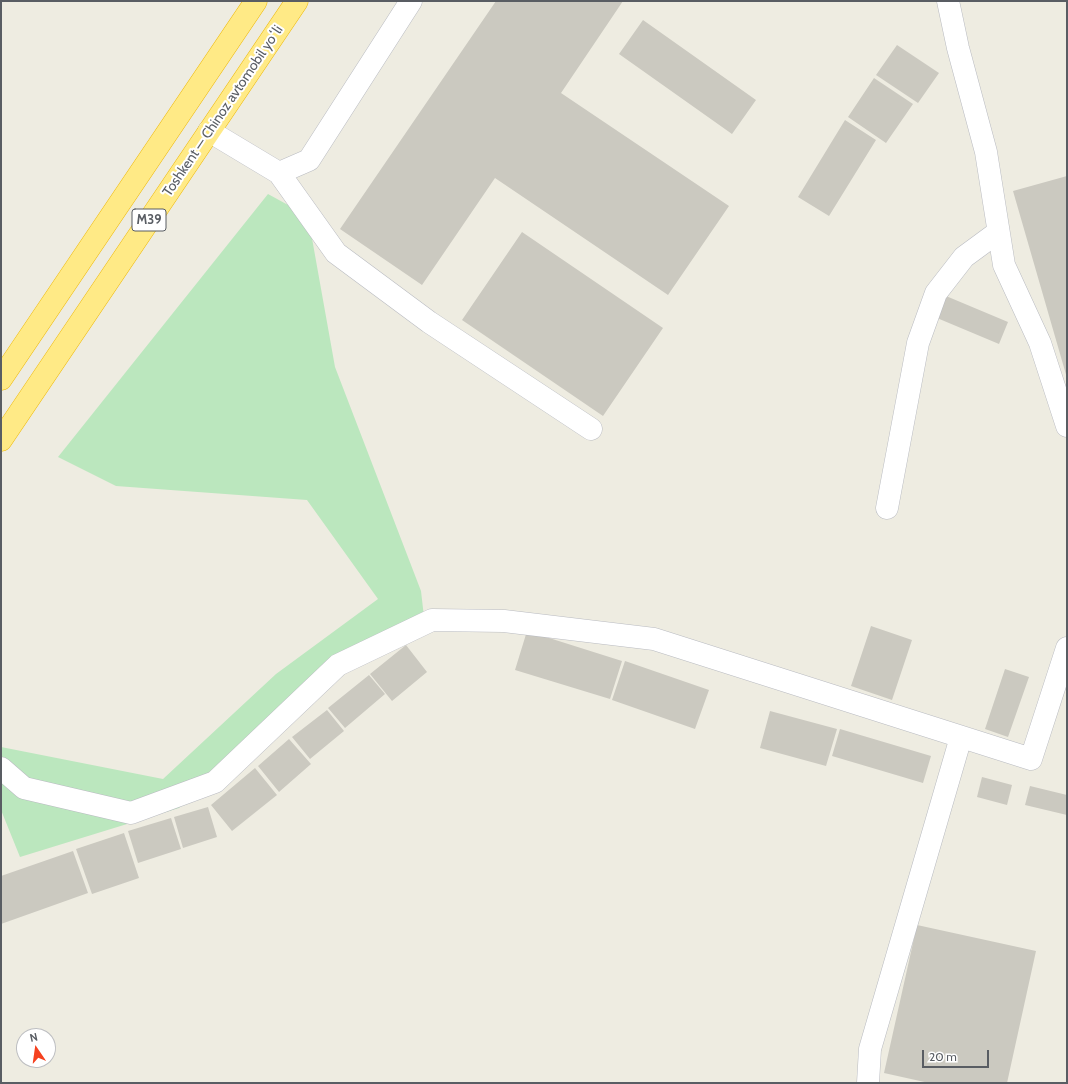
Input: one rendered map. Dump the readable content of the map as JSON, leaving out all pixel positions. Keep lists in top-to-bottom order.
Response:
{
  "streets": {
    "highway": ["Toshkent — Chinoz avtomobil yoʻli", "M39"]
  },
  "scale_bar": "20 m",
  "north": "top"
}
